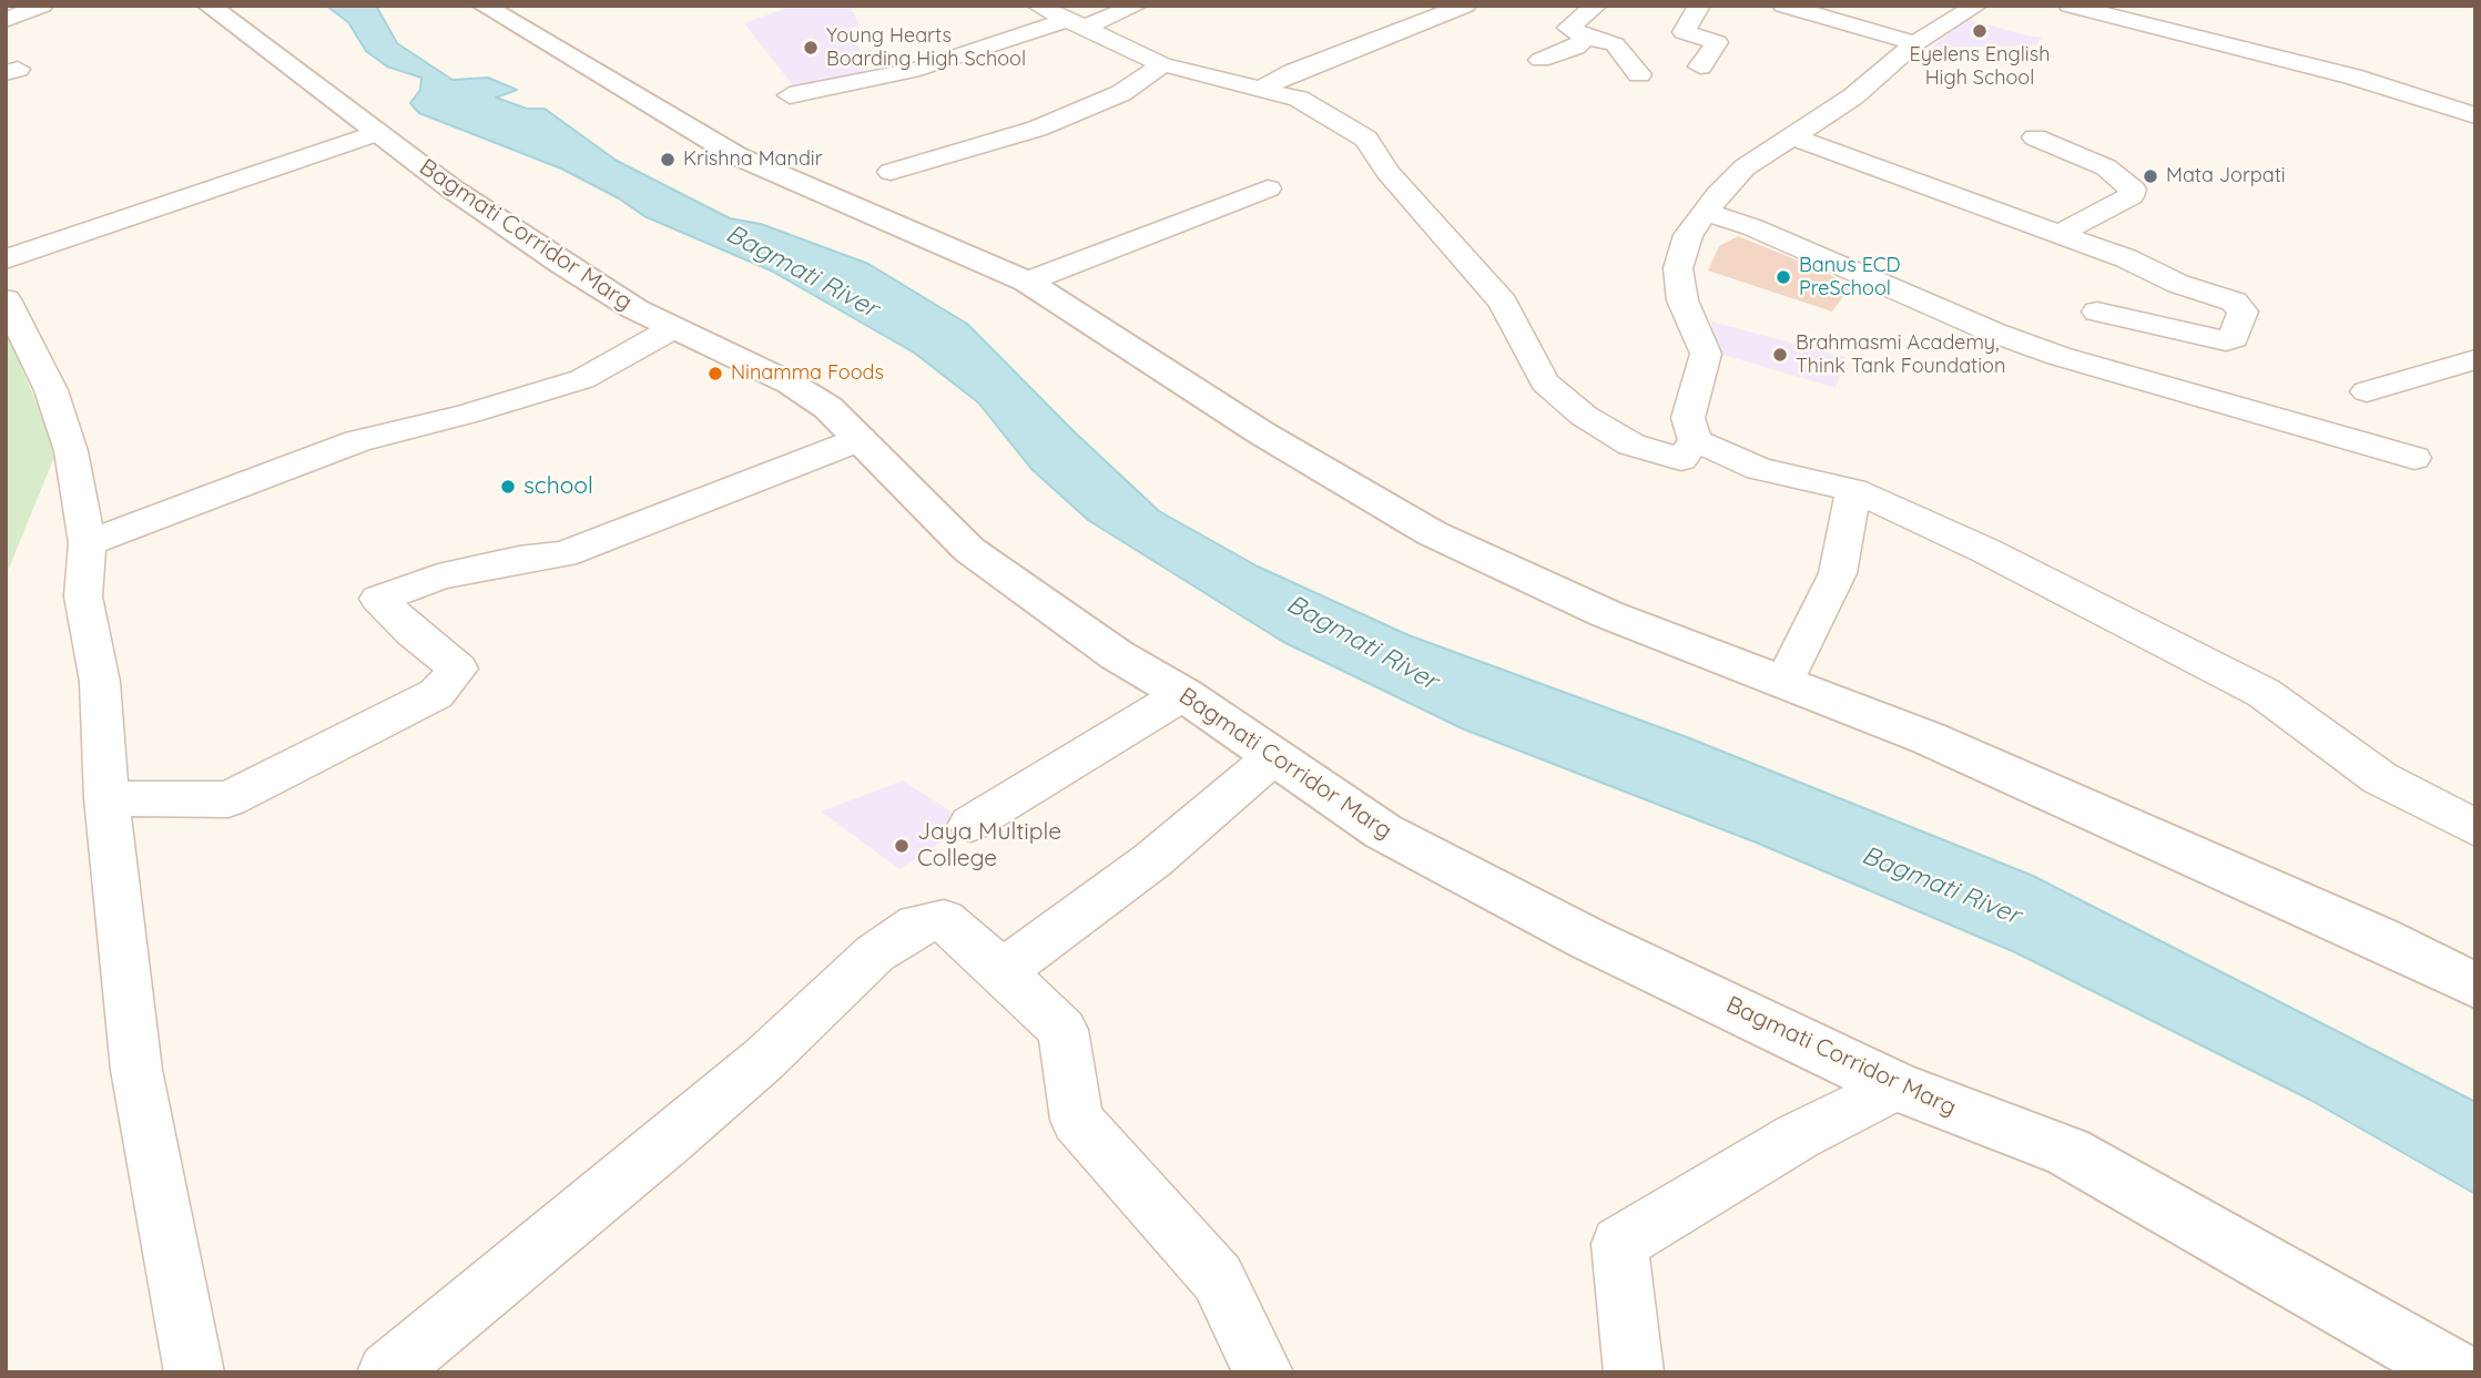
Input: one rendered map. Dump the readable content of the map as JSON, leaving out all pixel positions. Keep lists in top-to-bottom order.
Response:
{
  "streets": {
    "street": ["Bagmati Corridor Marg"]
  },
  "water": ["Bagmati River"],
  "places": [
    "Eyelens English High School",
    "Young Hearts Boarding High School",
    "Krishna Mandir",
    "Mata Jorpati",
    "Banus ECD PreSchool",
    "Brahmasmi Academy, Think Tank Foundation",
    "Ninamma Foods",
    "school",
    "Jaya Multiple College"
  ]
}
